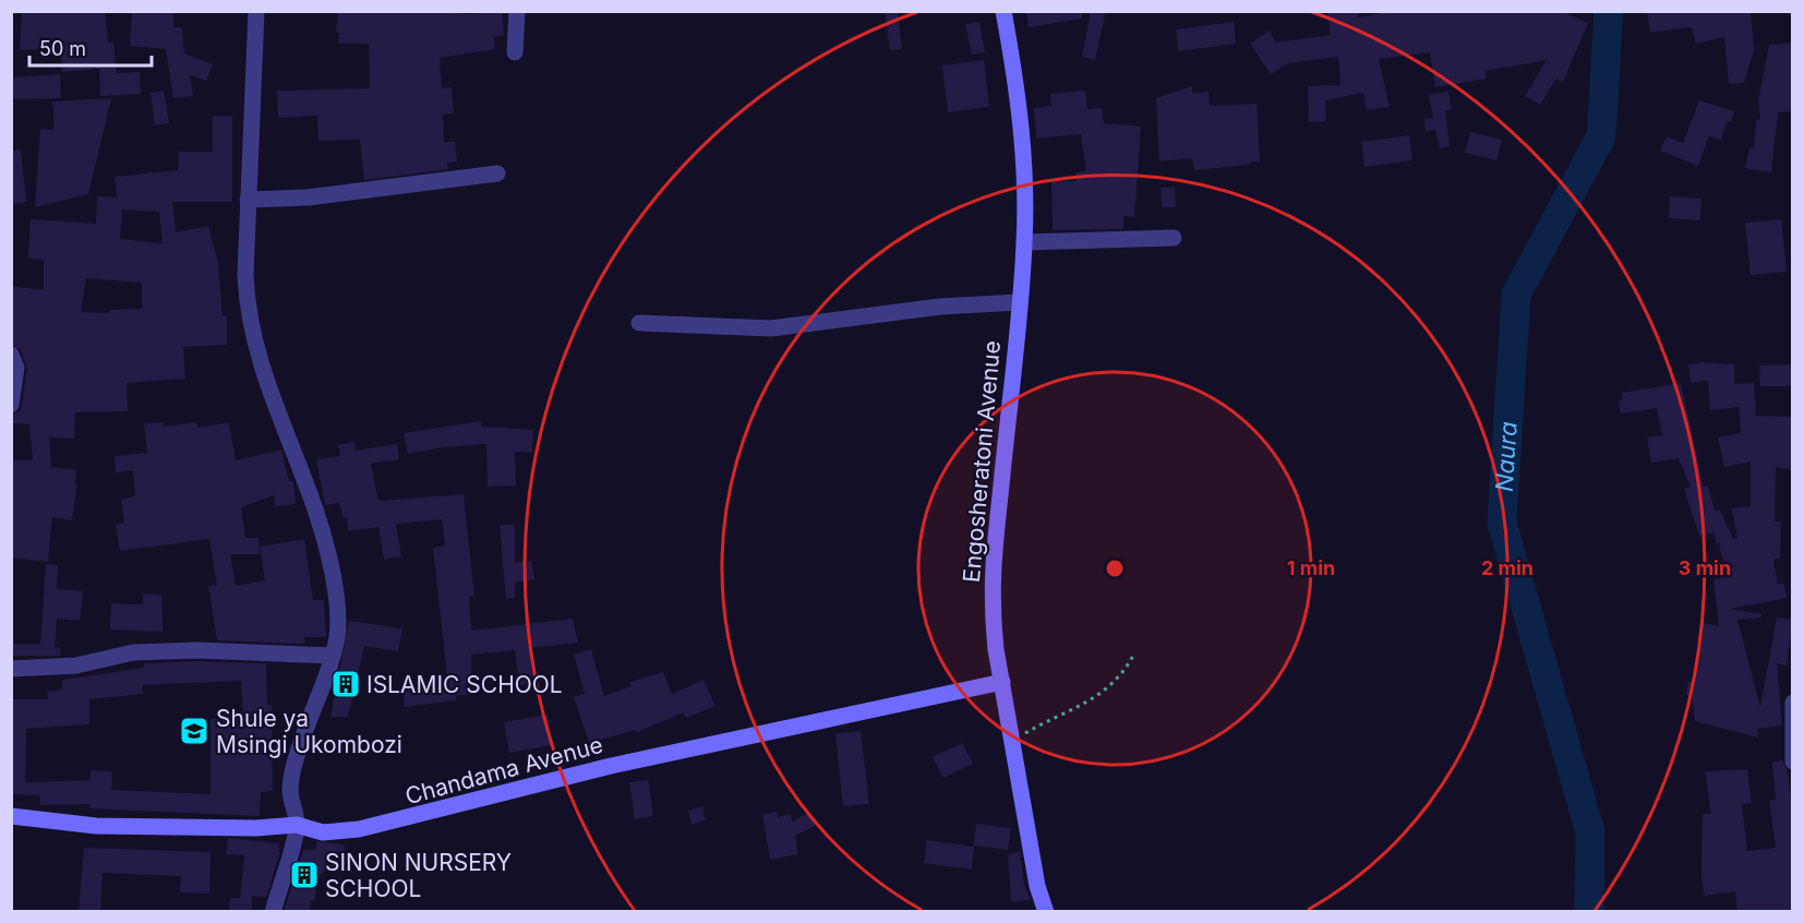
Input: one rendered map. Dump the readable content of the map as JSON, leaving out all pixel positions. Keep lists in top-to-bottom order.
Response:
{
  "streets": {
    "street": ["Engosheratoni Avenue", "Chandama Avenue"]
  },
  "crossings": [
    ["Engosheratoni Avenue", "Chandama Avenue"]
  ],
  "water": ["Naura"],
  "places": {
    "building": ["ISLAMIC SCHOOL", "SINON NURSERY SCHOOL"],
    "school or university": ["Shule ya Msingi Ukombozi"]
  },
  "scale_bar": "50 m",
  "rings": ["1 min", "2 min", "3 min"]
}
